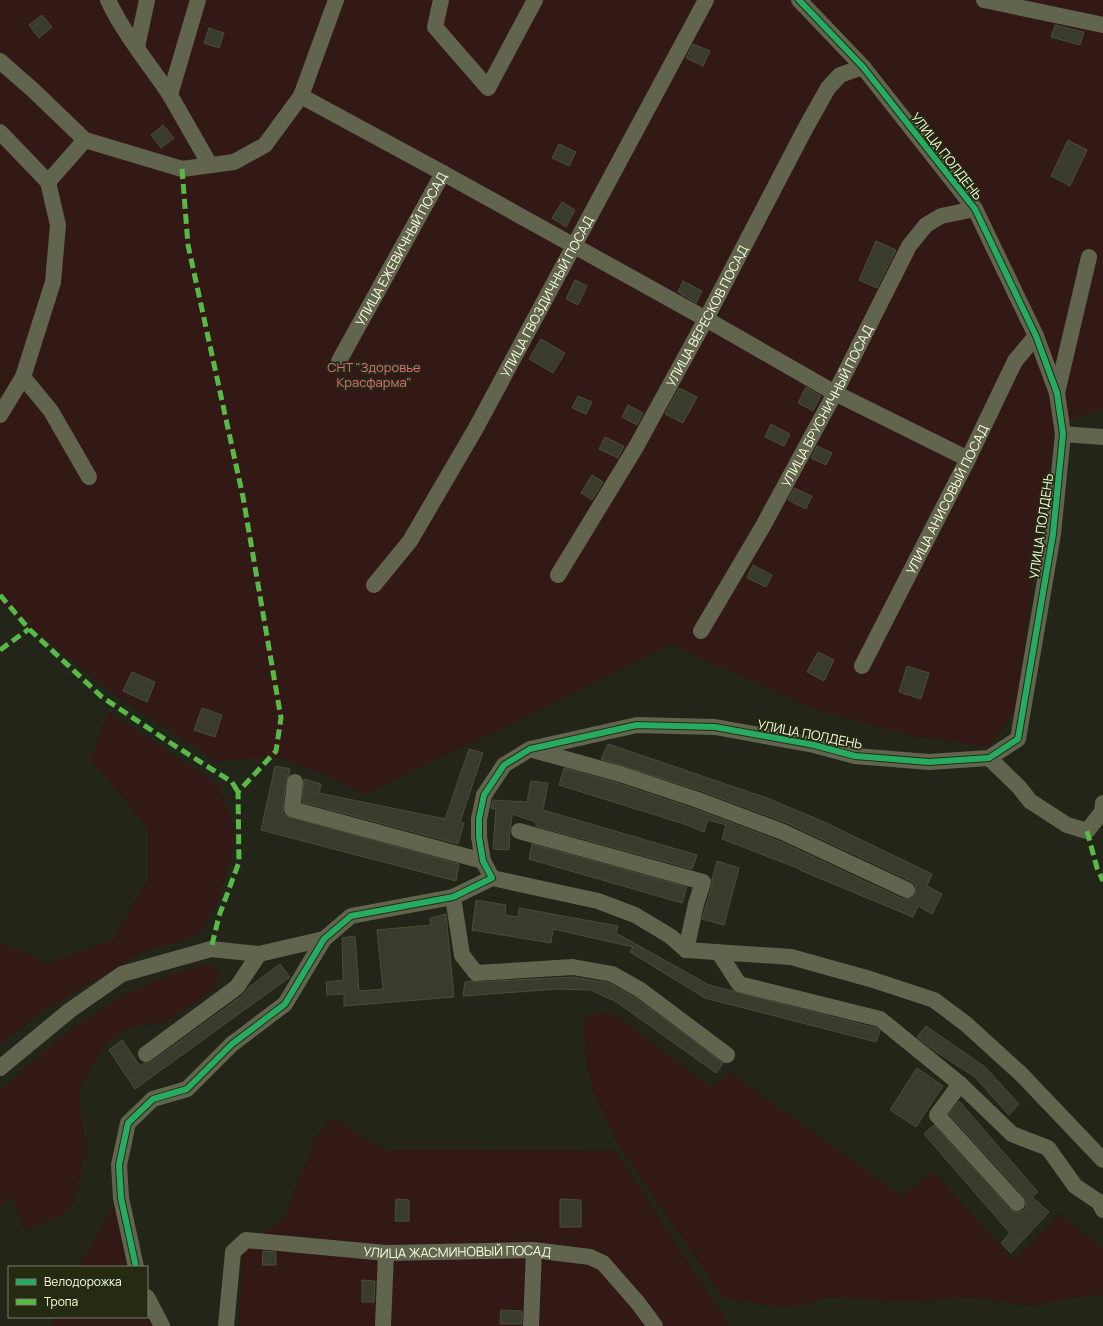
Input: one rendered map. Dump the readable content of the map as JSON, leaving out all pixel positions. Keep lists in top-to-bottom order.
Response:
{
  "streets": {
    "street": [
      "УЛИЦА ПОЛДЕНЬ",
      "УЛИЦА ЕЖЕВИЧНЫЙ ПОСАД",
      "УЛИЦА ГВОЗДИЧНЫЙ ПОСАД",
      "УЛИЦА ВЕРЕСКОВ ПОСАД",
      "УЛИЦА БРУСНИЧНЫЙ ПОСАД",
      "УЛИЦА АНИСОВЫЙ ПОСАД",
      "УЛИЦА ЖАСМИНОВЫЙ ПОСАД"
    ]
  },
  "crossings": [
    ["УЛИЦА ПОЛДЕНЬ", "УЛИЦА ВЕРЕСКОВ ПОСАД"],
    ["УЛИЦА ПОЛДЕНЬ", "УЛИЦА БРУСНИЧНЫЙ ПОСАД"],
    ["УЛИЦА ПОЛДЕНЬ", "УЛИЦА АНИСОВЫЙ ПОСАД"]
  ],
  "parks": ["СНТ \"Здоровье Красфарма\""],
  "legend": ["Велодорожка", "Тропа"]
}
